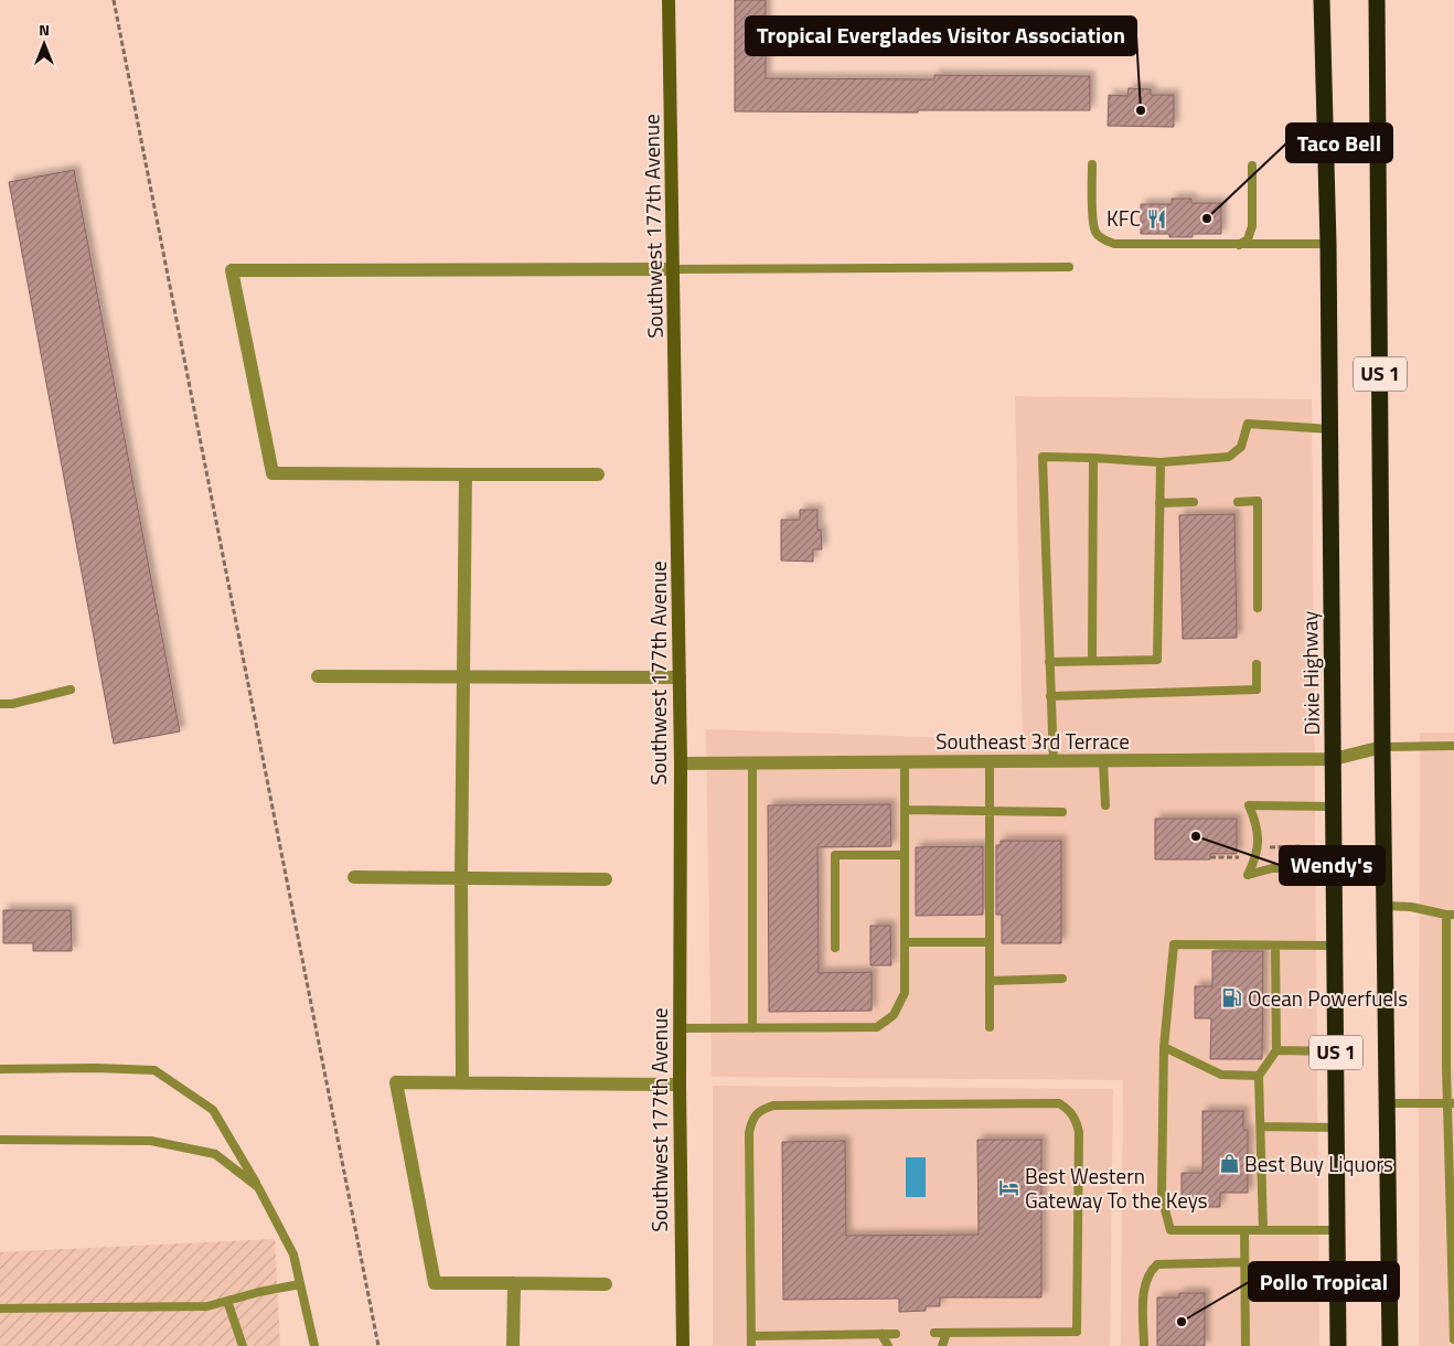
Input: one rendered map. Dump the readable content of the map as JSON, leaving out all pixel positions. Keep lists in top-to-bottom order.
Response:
{
  "streets": {
    "highway": ["US 1", "Dixie Highway"],
    "main road": ["Southwest 177th Avenue"],
    "street": ["Southeast 3rd Terrace"]
  },
  "crossings": [
    ["Southwest 177th Avenue", "Southeast 3rd Terrace"],
    ["US 1", "Southeast 3rd Terrace"],
    ["Dixie Highway", "Southeast 3rd Terrace"]
  ],
  "places": {
    "other": [
      "Tropical Everglades Visitor Association",
      "Taco Bell",
      "Wendy's",
      "Pollo Tropical"
    ],
    "restaurant": ["KFC"],
    "fuel station": ["Ocean Powerfuels"],
    "shop": ["Best Buy Liquors"],
    "hotel": ["Best Western Gateway To the Keys"]
  },
  "north": "top"
}
